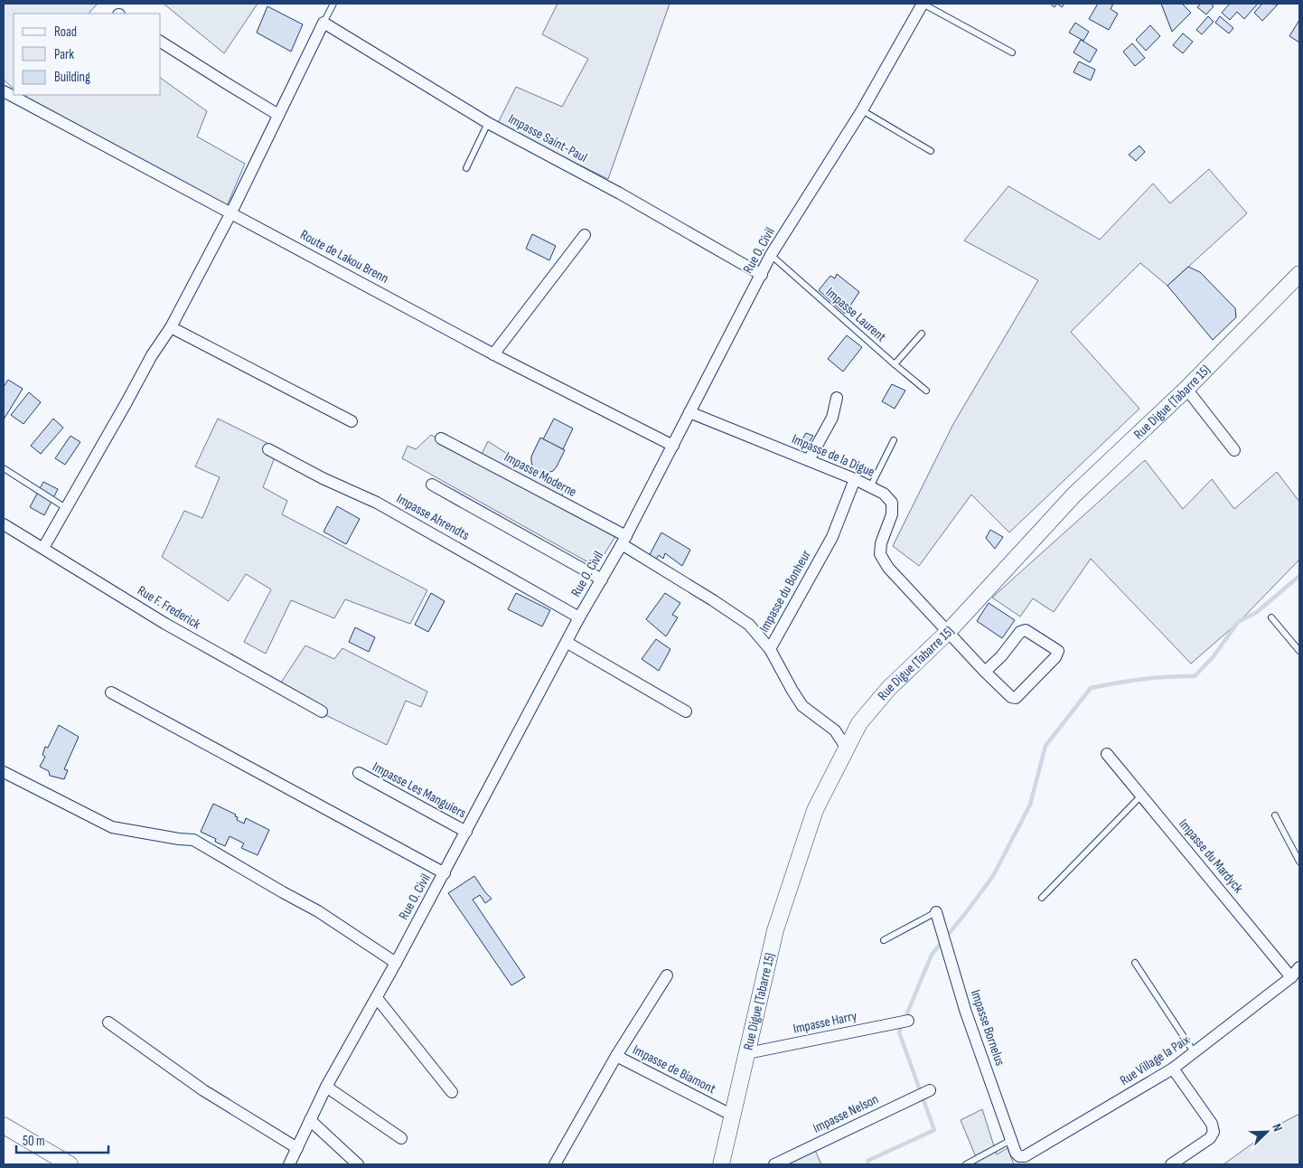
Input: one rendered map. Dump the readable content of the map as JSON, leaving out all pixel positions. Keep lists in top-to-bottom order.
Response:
{
  "streets": {
    "street": [
      "Impasse Saint-Paul",
      "Rue O. Civil",
      "Route de Lakou Brenn",
      "Rue Digue (Tabarre 15)",
      "Impasse de la Digue",
      "Impasse Moderne",
      "Impasse Ahrendts",
      "Impasse du Bonheur",
      "Rue F. Frederick",
      "Impasse Les Manguiers",
      "Impasse du Mardyck",
      "Impasse Harry",
      "Impasse Bornelus",
      "Rue Village la Paix",
      "Impasse de Biamont",
      "Impasse Nelson"
    ],
    "lane": ["Impasse Laurent"]
  },
  "crossings": [
    ["Impasse Saint-Paul", "Rue O. Civil"],
    ["Rue O. Civil", "Route de Lakou Brenn"],
    ["Rue O. Civil", "Impasse Laurent"],
    ["Rue O. Civil", "Impasse de la Digue"],
    ["Rue O. Civil", "Impasse Moderne"],
    ["Rue O. Civil", "Impasse Ahrendts"],
    ["Rue O. Civil", "Impasse du Bonheur"],
    ["Rue O. Civil", "Impasse Les Manguiers"],
    ["Rue Digue (Tabarre 15)", "Impasse de la Digue"],
    ["Rue Digue (Tabarre 15)", "Impasse Harry"],
    ["Rue Digue (Tabarre 15)", "Impasse de Biamont"],
    ["Impasse de la Digue", "Impasse du Bonheur"],
    ["Impasse Moderne", "Impasse du Bonheur"],
    ["Impasse du Mardyck", "Rue Village la Paix"],
    ["Impasse Bornelus", "Rue Village la Paix"]
  ],
  "legend": ["Road", "Park", "Building"],
  "scale_bar": "50 m",
  "north": "top right"
}
